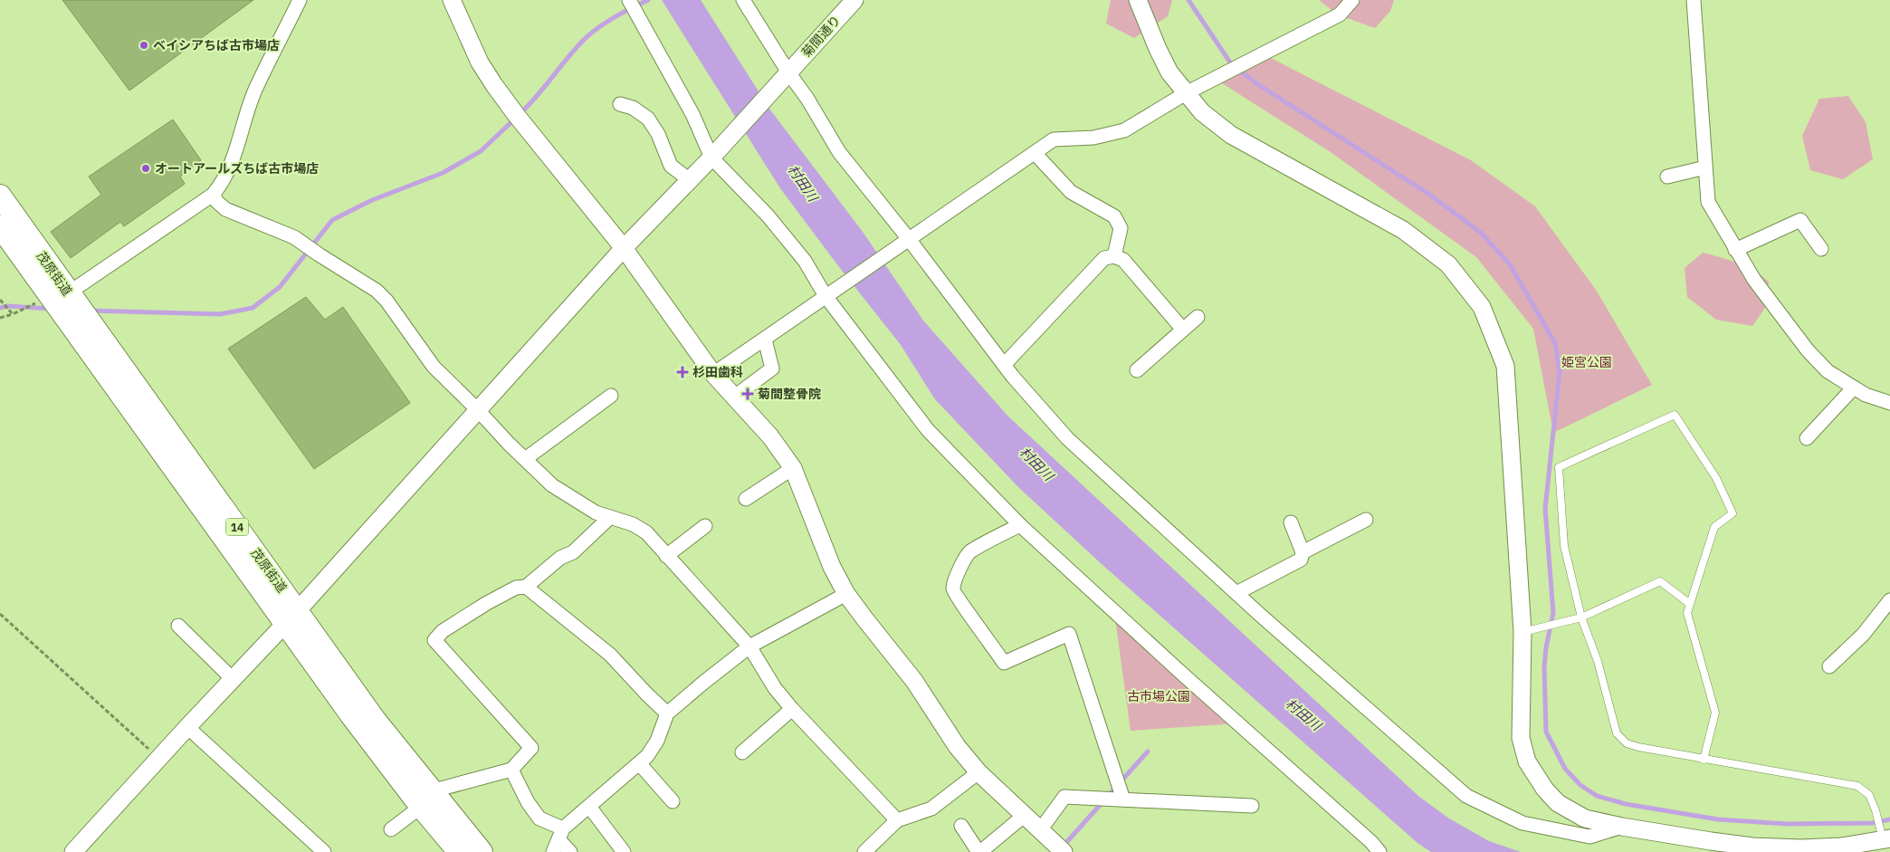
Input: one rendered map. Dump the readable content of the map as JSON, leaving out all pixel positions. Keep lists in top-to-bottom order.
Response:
{
  "streets": {
    "main road": ["茂原街道", "14"],
    "street": ["菊間通り"]
  },
  "crossings": [
    ["菊間通り", "茂原街道"]
  ],
  "water": ["村田川"],
  "parks": ["姫宮公園", "古市場公園"],
  "places": {
    "other": ["ベイシアちば古市場店", "オートアールズちば古市場店"],
    "health": ["杉田歯科", "菊間整骨院"]
  }
}
